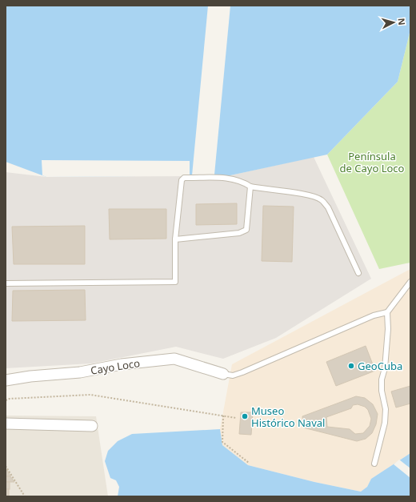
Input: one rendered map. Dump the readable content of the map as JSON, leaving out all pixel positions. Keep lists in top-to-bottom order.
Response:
{
  "streets": {
    "street": ["Cayo Loco"]
  },
  "parks": ["Península de Cayo Loco"],
  "places": ["GeoCuba", "Museo Histórico Naval"],
  "north": "right"
}
